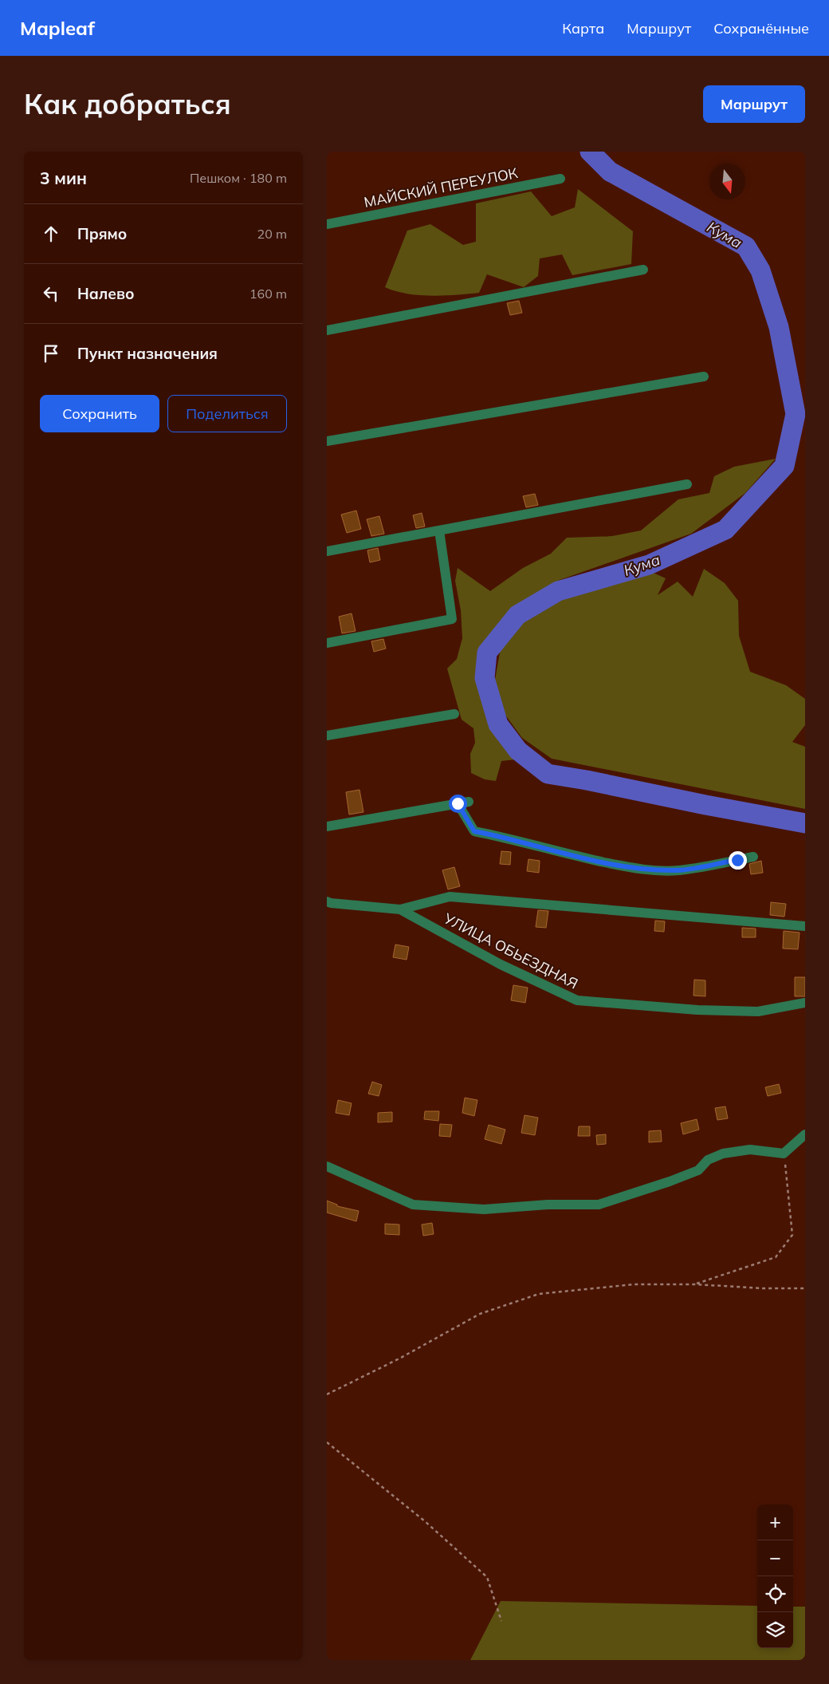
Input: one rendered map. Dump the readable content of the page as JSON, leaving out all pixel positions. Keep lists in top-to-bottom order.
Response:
{
  "streets": {
    "street": ["МАЙСКИЙ ПЕРЕУЛОК", "УЛИЦА ОБЬЕЗДНАЯ"]
  },
  "water": ["Кума"],
  "north": "bottom",
  "page": {
    "header": "Mapleaf",
    "nav": ["Карта", "Маршрут", "Сохранённые"],
    "buttons": [
      "Маршрут",
      ["Сохранить", "Поделиться"]
    ],
    "title": "Как добраться",
    "heading": ["3 мин", "Пешком · 180 m"],
    "list": [
      ["Прямо", "20 m"],
      ["Налево", "160 m"],
      "Пункт назначения"
    ],
    "map_buttons": ["+", "−"]
  }
}
